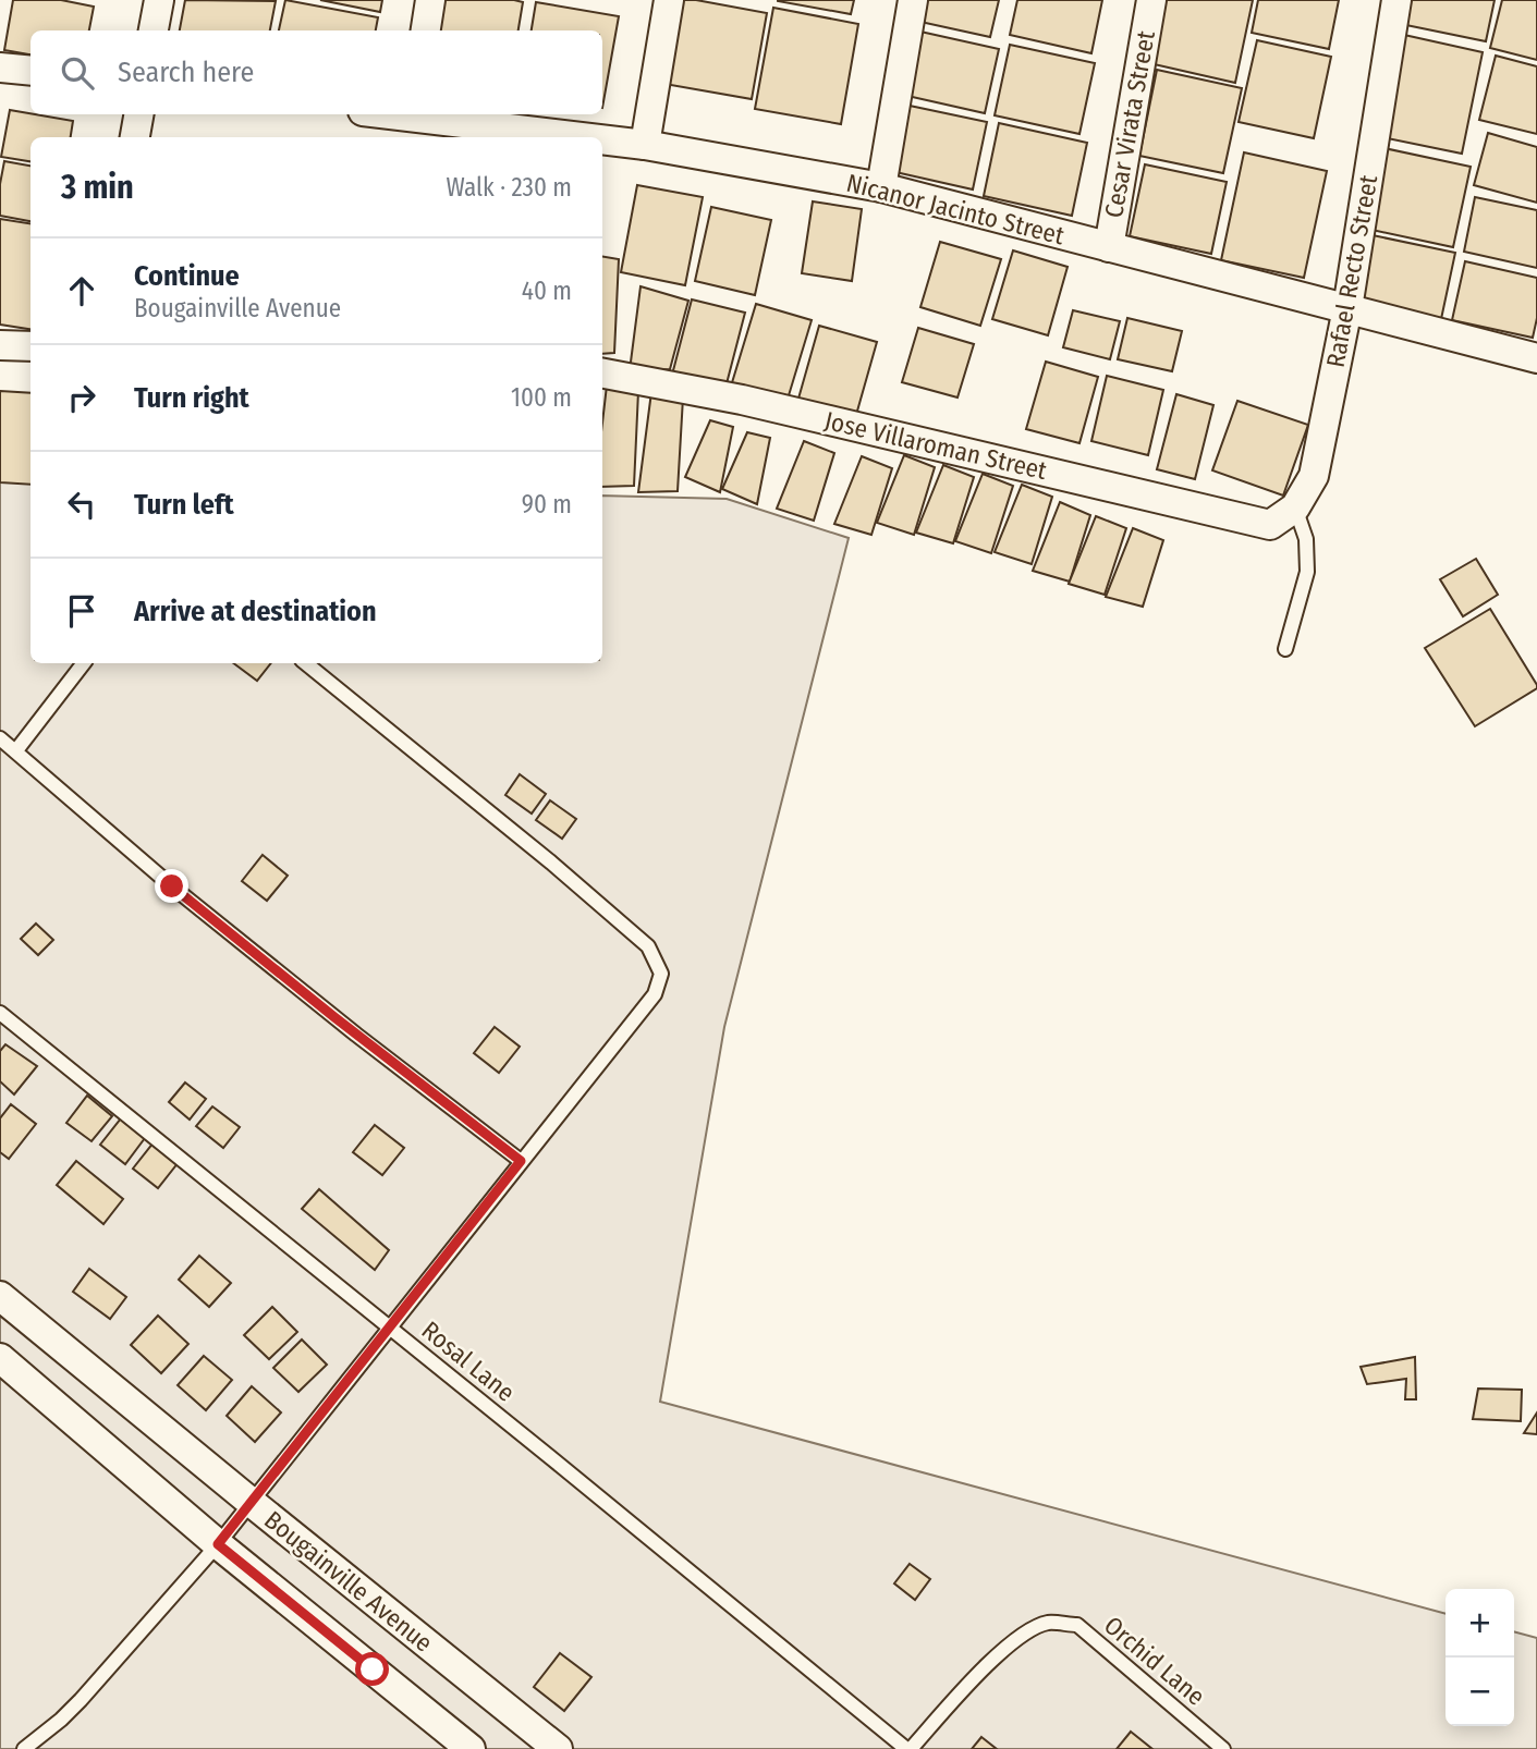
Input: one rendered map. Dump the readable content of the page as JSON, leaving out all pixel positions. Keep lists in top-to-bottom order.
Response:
{
  "streets": {
    "street": [
      "Cesar Virata Street",
      "Nicanor Jacinto Street",
      "Rafael Recto Street",
      "Jose Villaroman Street",
      "Bougainville Avenue"
    ],
    "lane": ["Rosal Lane", "Orchid Lane"]
  },
  "crossings": [
    ["Cesar Virata Street", "Nicanor Jacinto Street"],
    ["Nicanor Jacinto Street", "Rafael Recto Street"],
    ["Rafael Recto Street", "Jose Villaroman Street"],
    ["Rosal Lane", "Orchid Lane"]
  ],
  "page": {
    "search": "Search here",
    "heading": ["3 min", "Walk · 230 m"],
    "list": [
      ["Continue", "Bougainville Avenue", "40 m"],
      ["Turn right", "100 m"],
      ["Turn left", "90 m"],
      "Arrive at destination"
    ],
    "map_buttons": ["+", "−"]
  }
}
